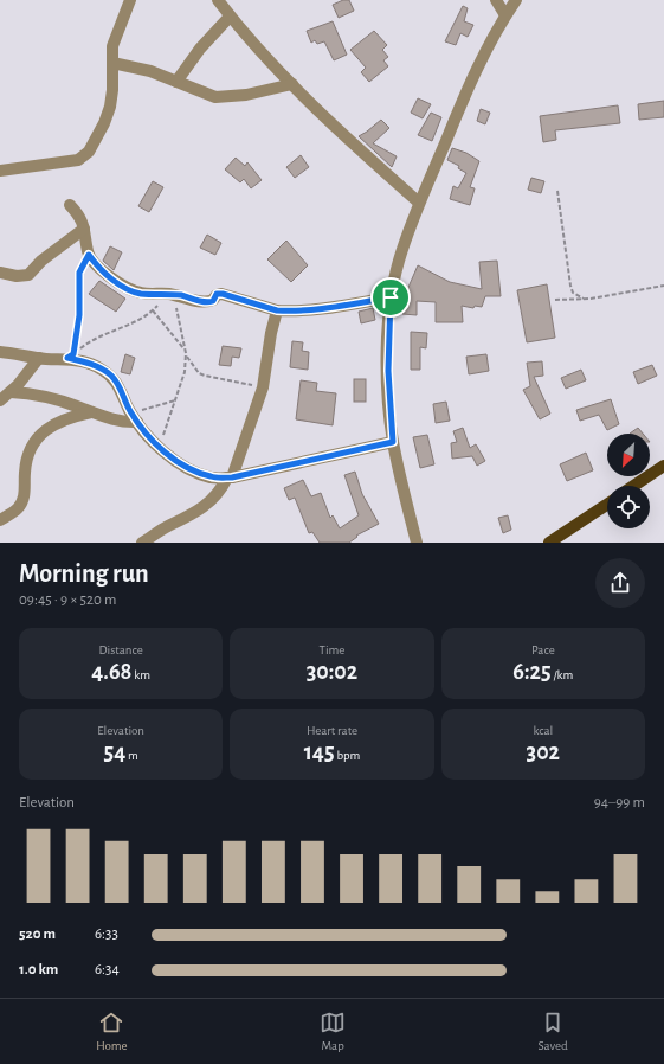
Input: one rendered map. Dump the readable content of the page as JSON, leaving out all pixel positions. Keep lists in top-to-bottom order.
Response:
{
  "north": "bottom left",
  "page": {
    "heading": ["Morning run", "09:45 · 9 × 520 m"],
    "stats": [
      ["Distance", "4.68 km"],
      ["Time", "30:02"],
      ["Pace", "6:25 /km"],
      ["Elevation", "54 m"],
      ["Heart rate", "145 bpm"],
      ["kcal", "302"]
    ],
    "chart": ["Elevation", "94–99 m"],
    "list": [
      {
        "name": "520 m",
        "note": "6:33"
      },
      {
        "name": "1.0 km",
        "note": "6:34"
      }
    ],
    "tabs": ["Home", "Map", "Saved"]
  }
}
